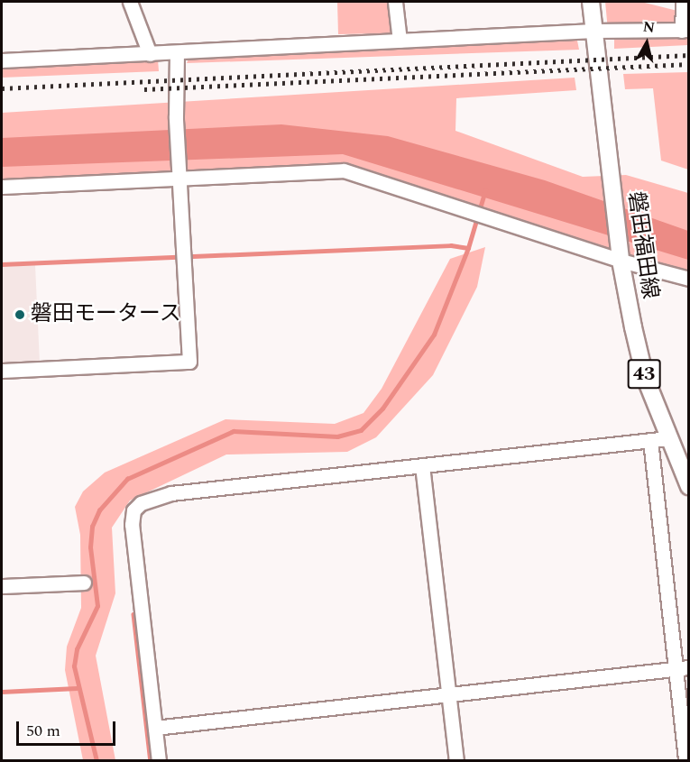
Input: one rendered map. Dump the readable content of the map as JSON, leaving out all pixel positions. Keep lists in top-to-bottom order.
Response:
{
  "streets": {
    "main road": ["磐田福田線", "43"]
  },
  "places": ["磐田モータース"],
  "scale_bar": "50 m",
  "north": "top"
}
